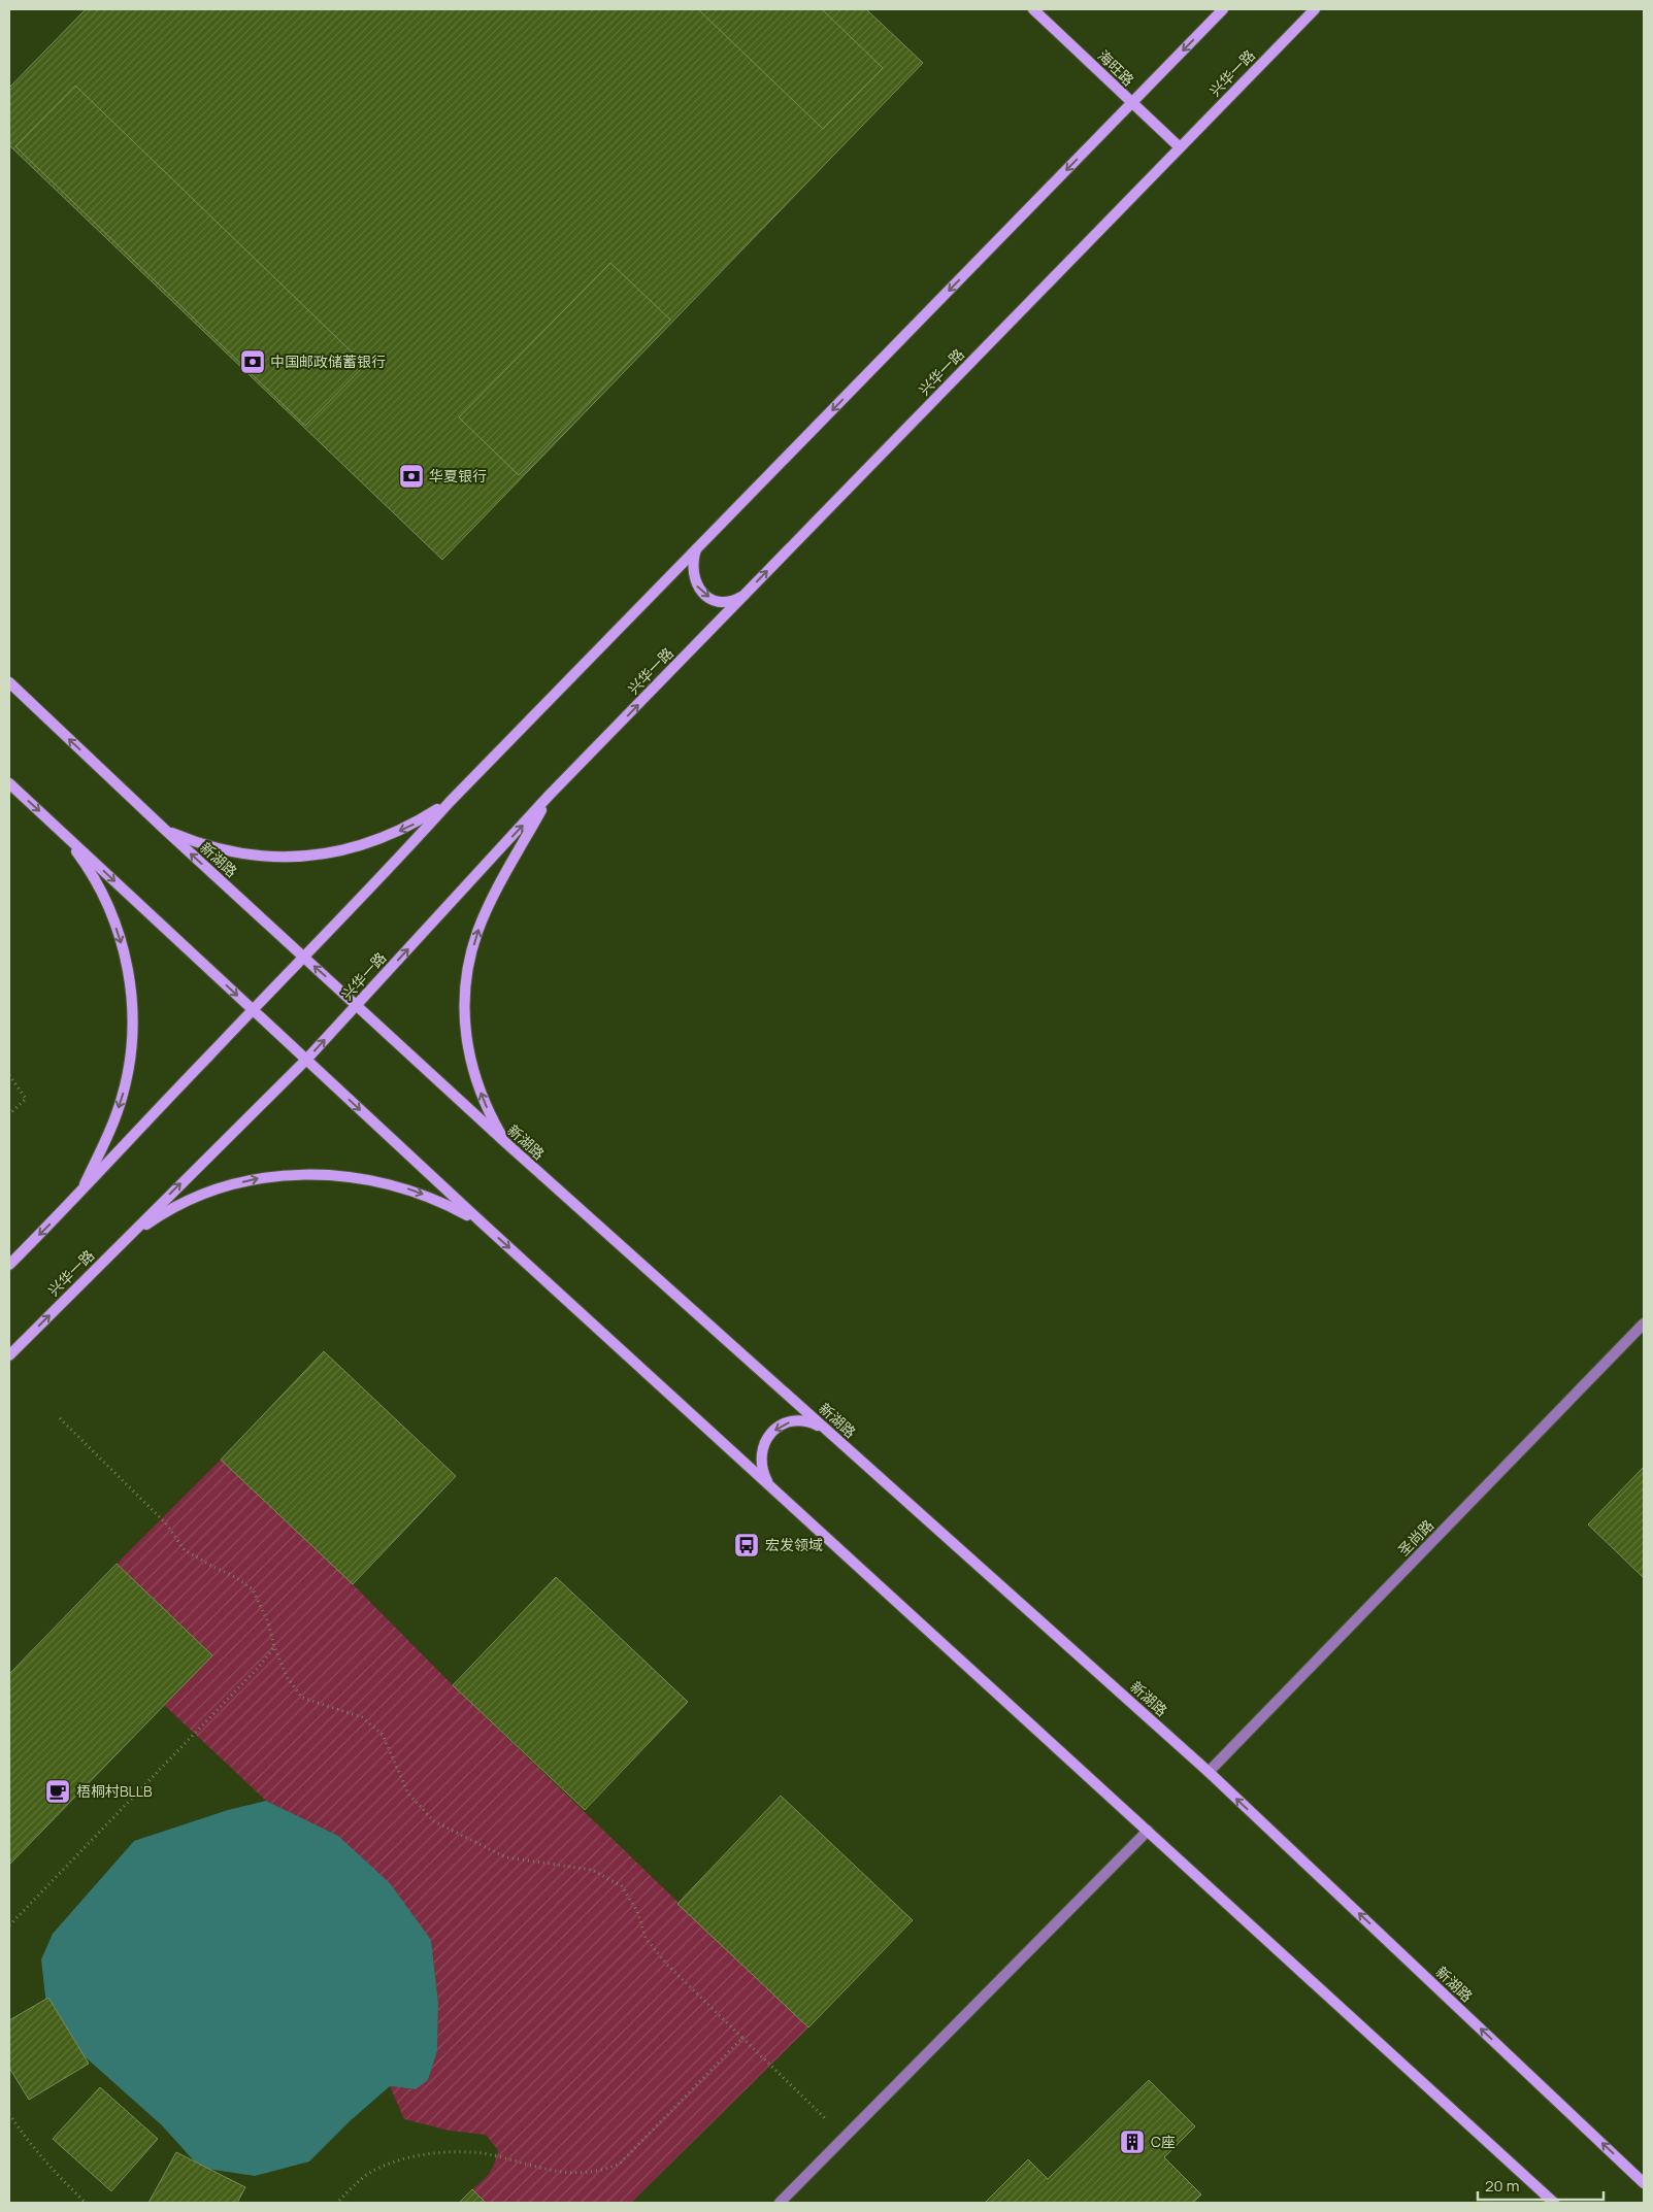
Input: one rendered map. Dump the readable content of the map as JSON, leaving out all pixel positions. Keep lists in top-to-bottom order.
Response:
{
  "streets": {
    "main road": ["海旺路", "兴华一路", "新湖路"],
    "street": ["圣尚路"]
  },
  "crossings": [
    ["海旺路", "兴华一路"],
    ["兴华一路", "新湖路"],
    ["新湖路", "圣尚路"]
  ],
  "places": {
    "bank": ["中国邮政储蓄银行", "华夏银行"],
    "bus stop": ["宏发领域"],
    "cafe": ["梧桐村BLLB"],
    "building": ["C座"]
  },
  "scale_bar": "20 m"
}
